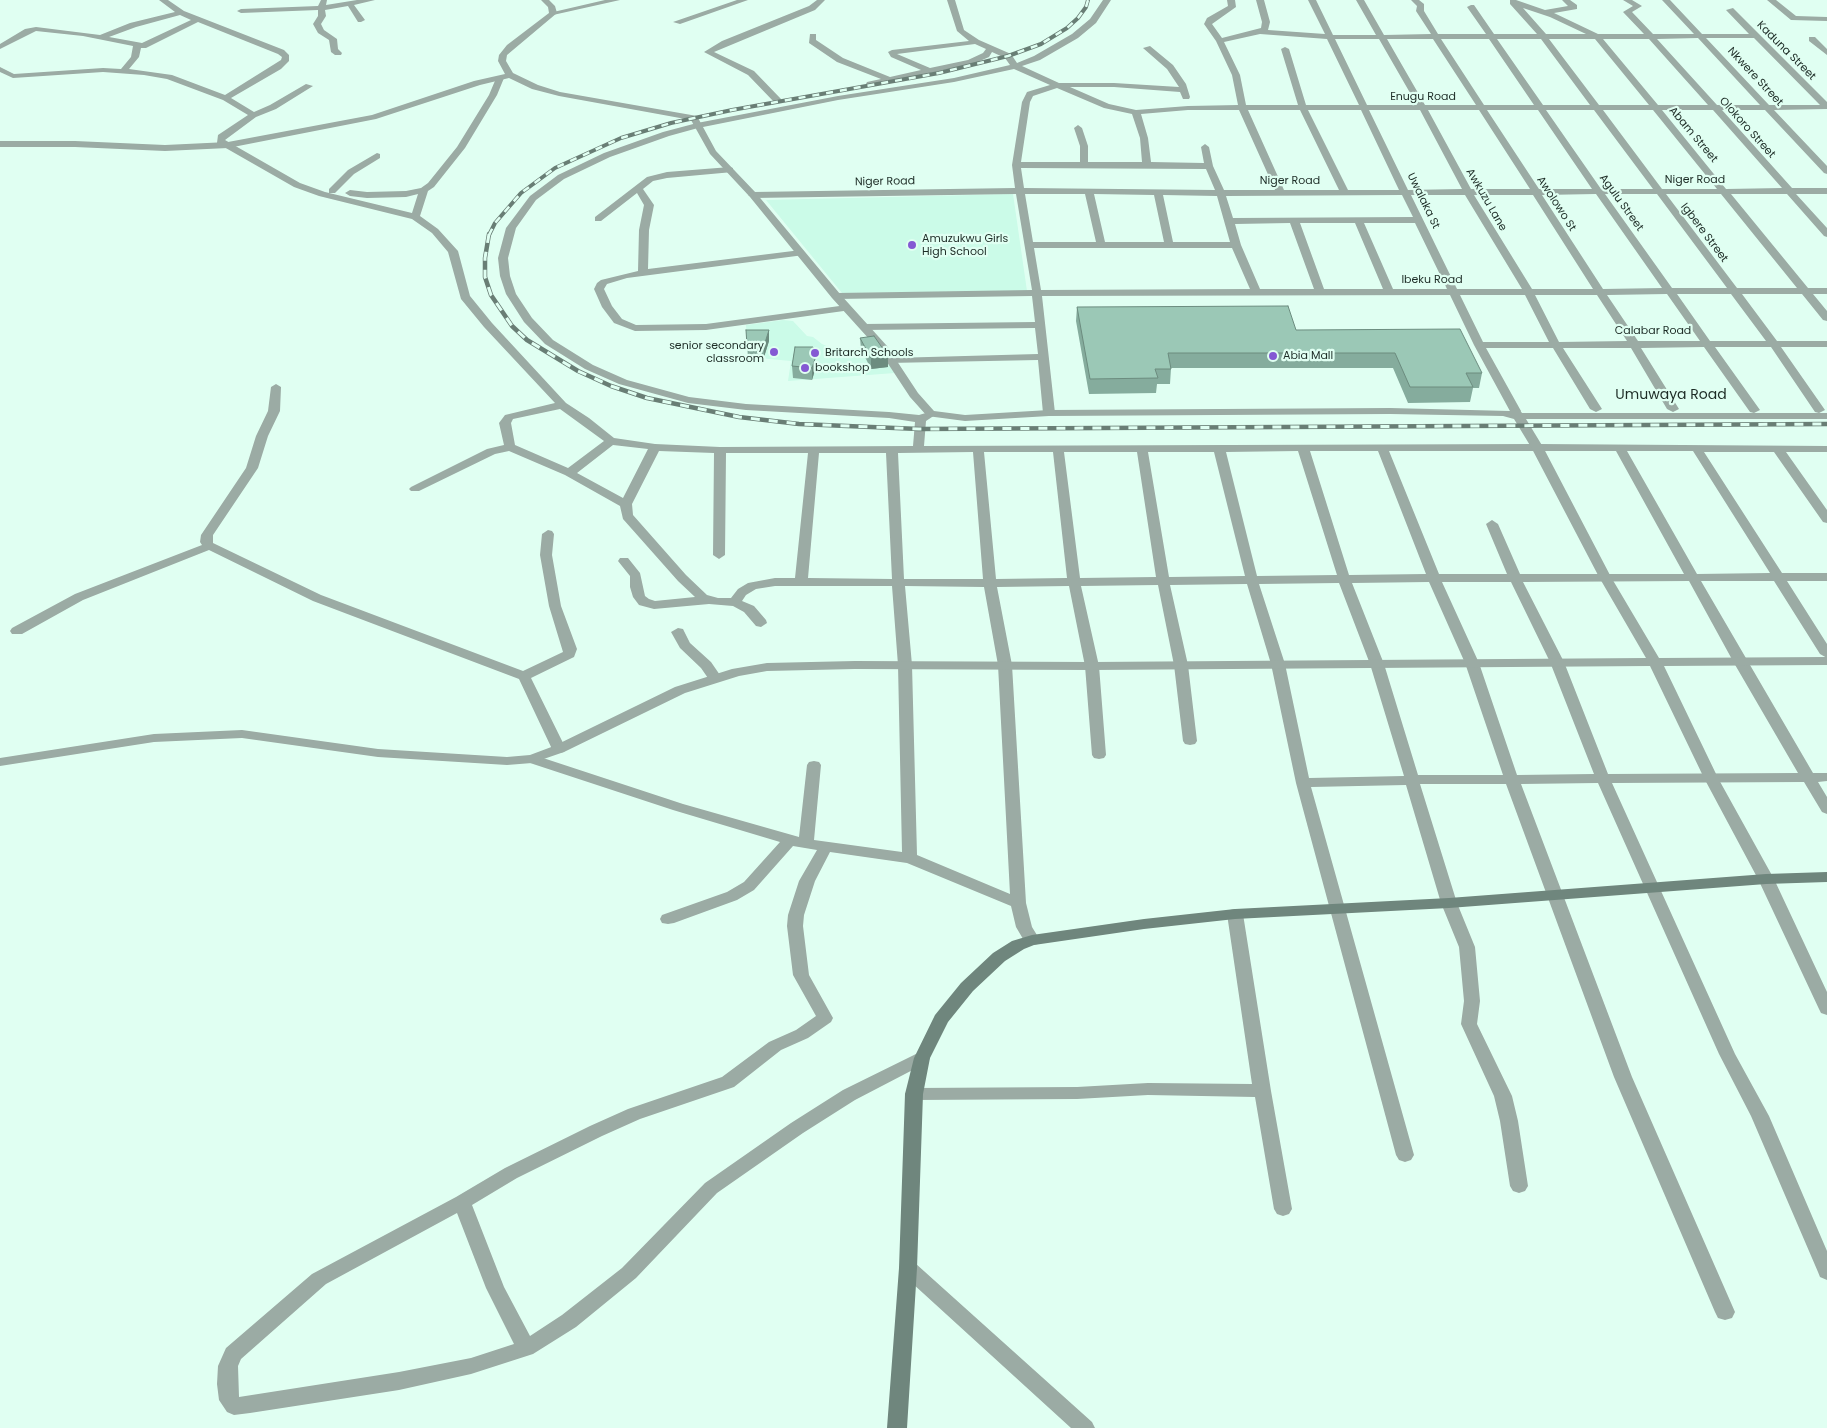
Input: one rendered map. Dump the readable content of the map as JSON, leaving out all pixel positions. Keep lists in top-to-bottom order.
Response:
{
  "streets": {
    "street": [
      "Kaduna Street",
      "Nkwere Street",
      "Enugu Road",
      "Olokoro Street",
      "Abam Street",
      "Niger Road",
      "Awkuzu Lane",
      "Uwalaka St",
      "Agulu Street",
      "Awolowo St",
      "Igbere Street",
      "Ibeku Road",
      "Calabar Road",
      "Umuwaya Road"
    ]
  },
  "crossings": [
    ["Kaduna Street", "Enugu Road"],
    ["Nkwere Street", "Enugu Road"],
    ["Enugu Road", "Olokoro Street"],
    ["Enugu Road", "Abam Street"],
    ["Enugu Road", "Awkuzu Lane"],
    ["Enugu Road", "Uwalaka St"],
    ["Enugu Road", "Agulu Street"],
    ["Enugu Road", "Awolowo St"],
    ["Enugu Road", "Igbere Street"],
    ["Olokoro Street", "Niger Road"],
    ["Abam Street", "Niger Road"],
    ["Abam Street", "Ibeku Road"],
    ["Niger Road", "Awkuzu Lane"],
    ["Niger Road", "Uwalaka St"],
    ["Niger Road", "Agulu Street"],
    ["Niger Road", "Awolowo St"],
    ["Niger Road", "Igbere Street"],
    ["Awkuzu Lane", "Ibeku Road"],
    ["Awkuzu Lane", "Calabar Road"],
    ["Awkuzu Lane", "Umuwaya Road"],
    ["Uwalaka St", "Ibeku Road"],
    ["Uwalaka St", "Calabar Road"],
    ["Uwalaka St", "Umuwaya Road"],
    ["Agulu Street", "Ibeku Road"],
    ["Agulu Street", "Calabar Road"],
    ["Agulu Street", "Umuwaya Road"],
    ["Awolowo St", "Ibeku Road"],
    ["Awolowo St", "Calabar Road"],
    ["Awolowo St", "Umuwaya Road"],
    ["Igbere Street", "Ibeku Road"],
    ["Igbere Street", "Calabar Road"],
    ["Igbere Street", "Umuwaya Road"]
  ],
  "places": [
    "Amuzukwu Girls High School",
    "senior secondary classroom",
    "Britarch Schools",
    "Abia Mall",
    "bookshop"
  ]
}
